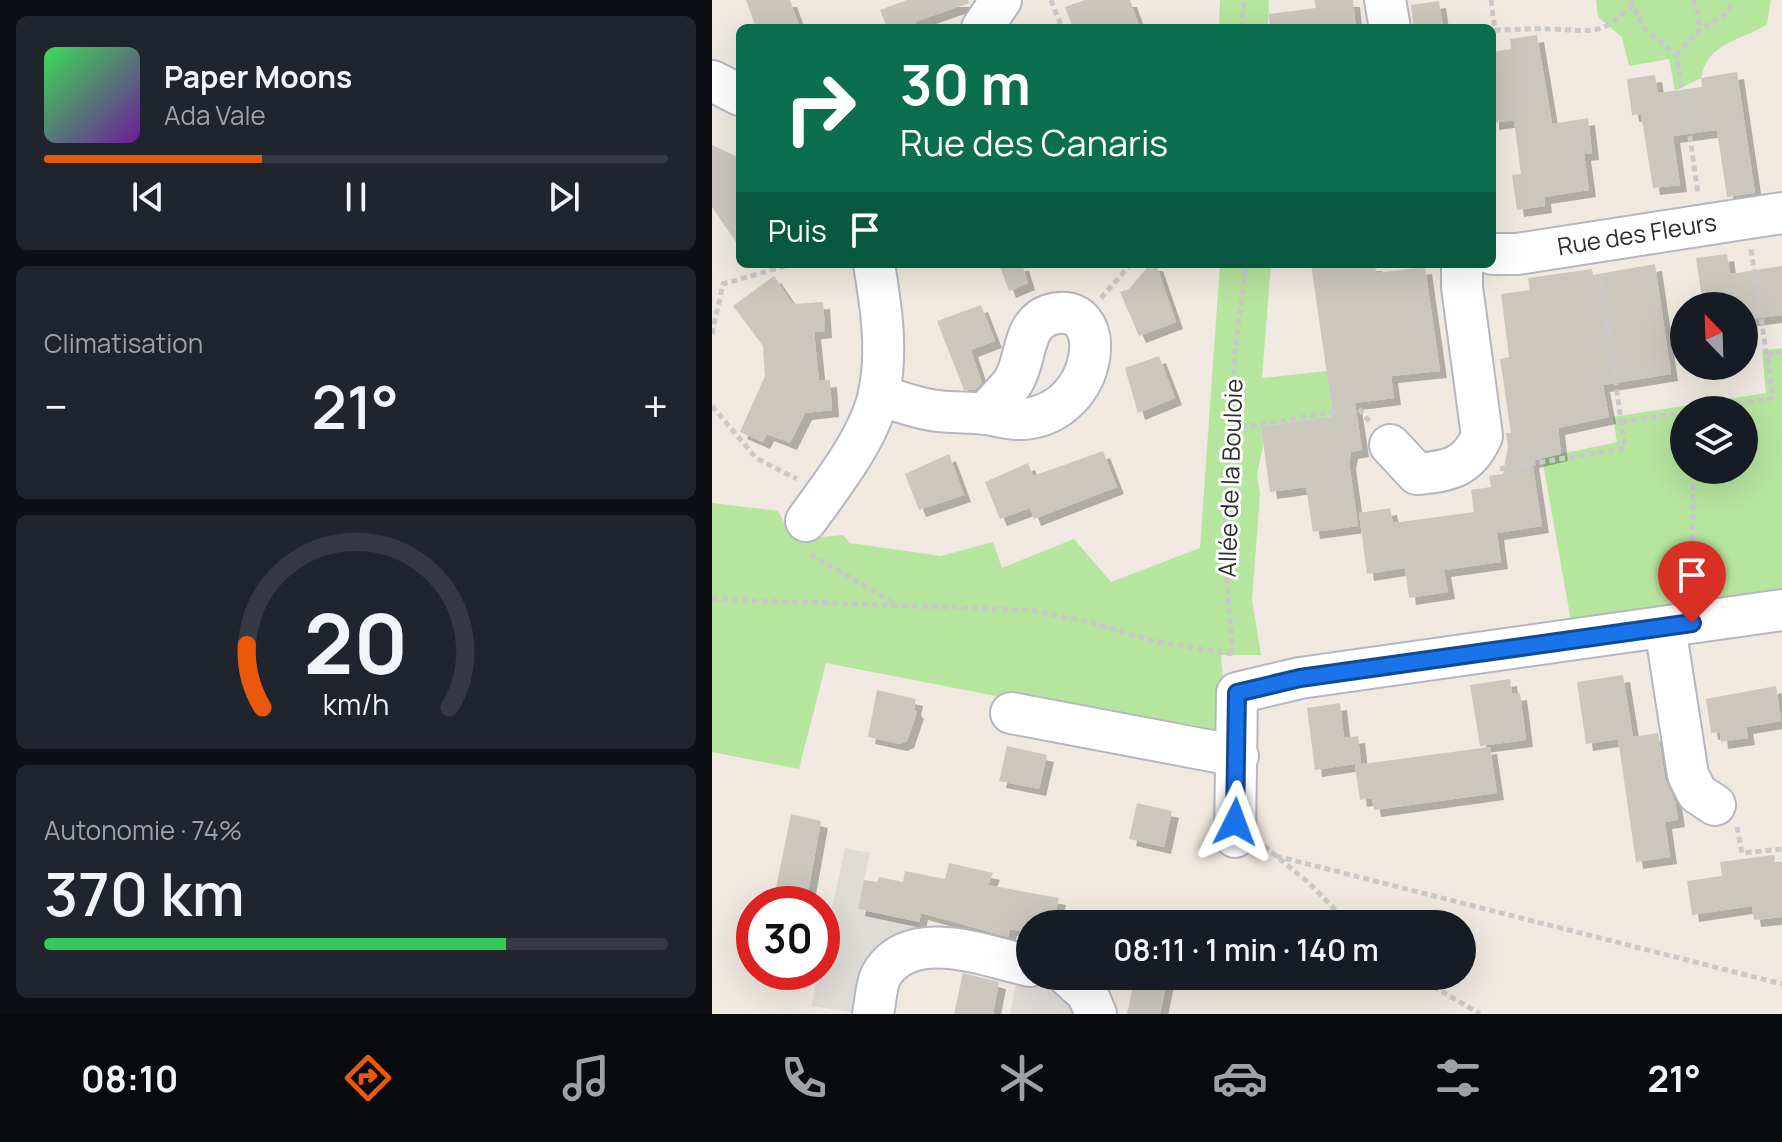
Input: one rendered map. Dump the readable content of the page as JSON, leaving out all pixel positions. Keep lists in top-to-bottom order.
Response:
{
  "streets": {
    "street": ["Rue des Fleurs"],
    "path": ["Allée de la Bouloie"]
  },
  "north": "top left",
  "page": {
    "turn": ["30 m", "Rue des Canaris"],
    "song": ["Paper Moons", "Ada Vale"],
    "then": "Puis",
    "tile": [
      "Climatisation",
      ["Autonomie · 74%", "370 km"]
    ],
    "heat": ["−", "21°", "+"],
    "limit": "30",
    "trip": "08:11 · 1 min · 140 m",
    "tabs": ["08:10", "21°"],
    "gauge": ["20", "km/h"]
  }
}
